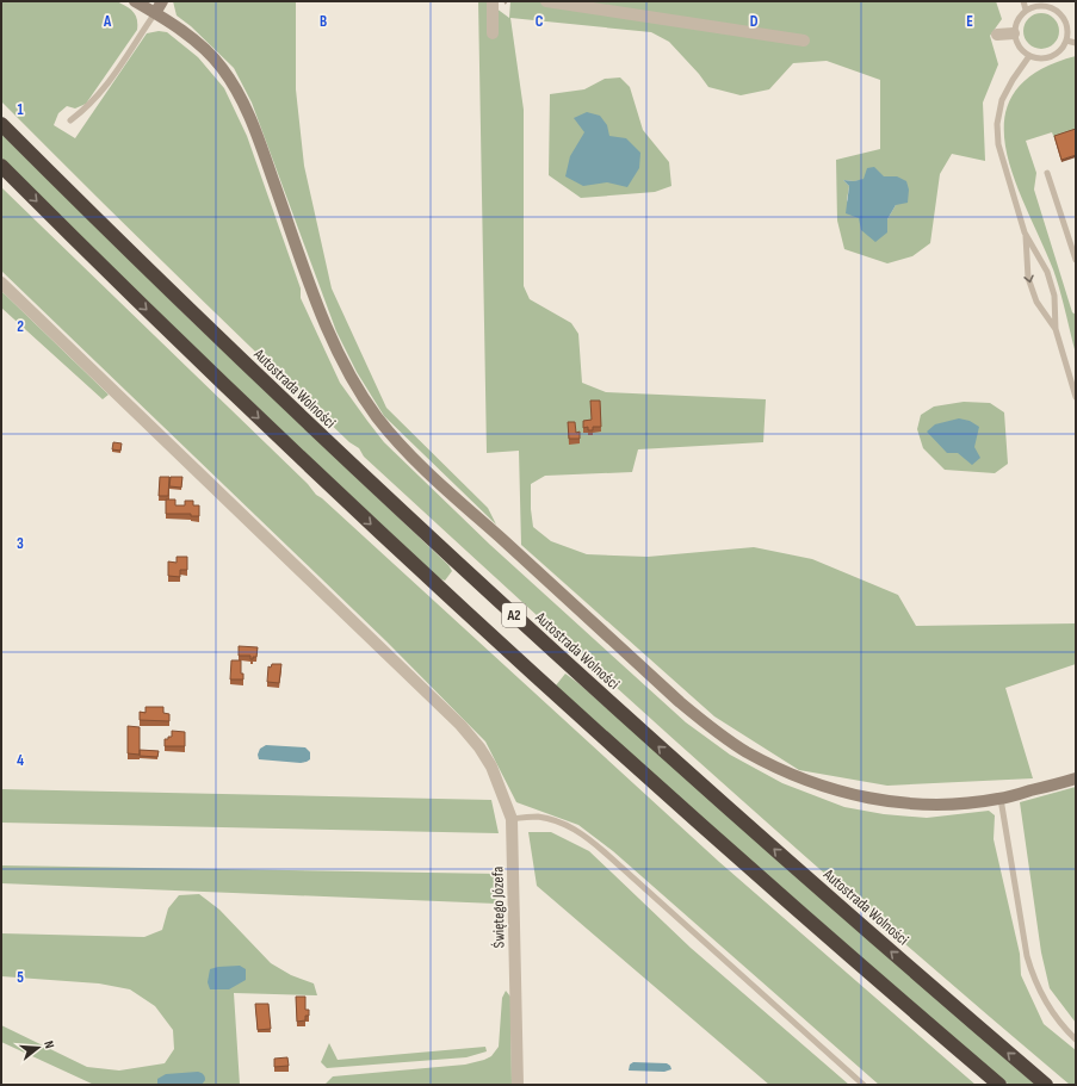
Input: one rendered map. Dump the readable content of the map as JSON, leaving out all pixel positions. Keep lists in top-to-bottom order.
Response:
{
  "streets": {
    "highway": ["Autostrada Wolności", "A2"],
    "street": ["Świętego Józefa"]
  },
  "north": "right",
  "grid": {
    "columns": [
      "A",
      "B",
      "C",
      "D",
      "E"
    ],
    "rows": [
      "1",
      "2",
      "3",
      "4",
      "5"
    ]
  }
}
